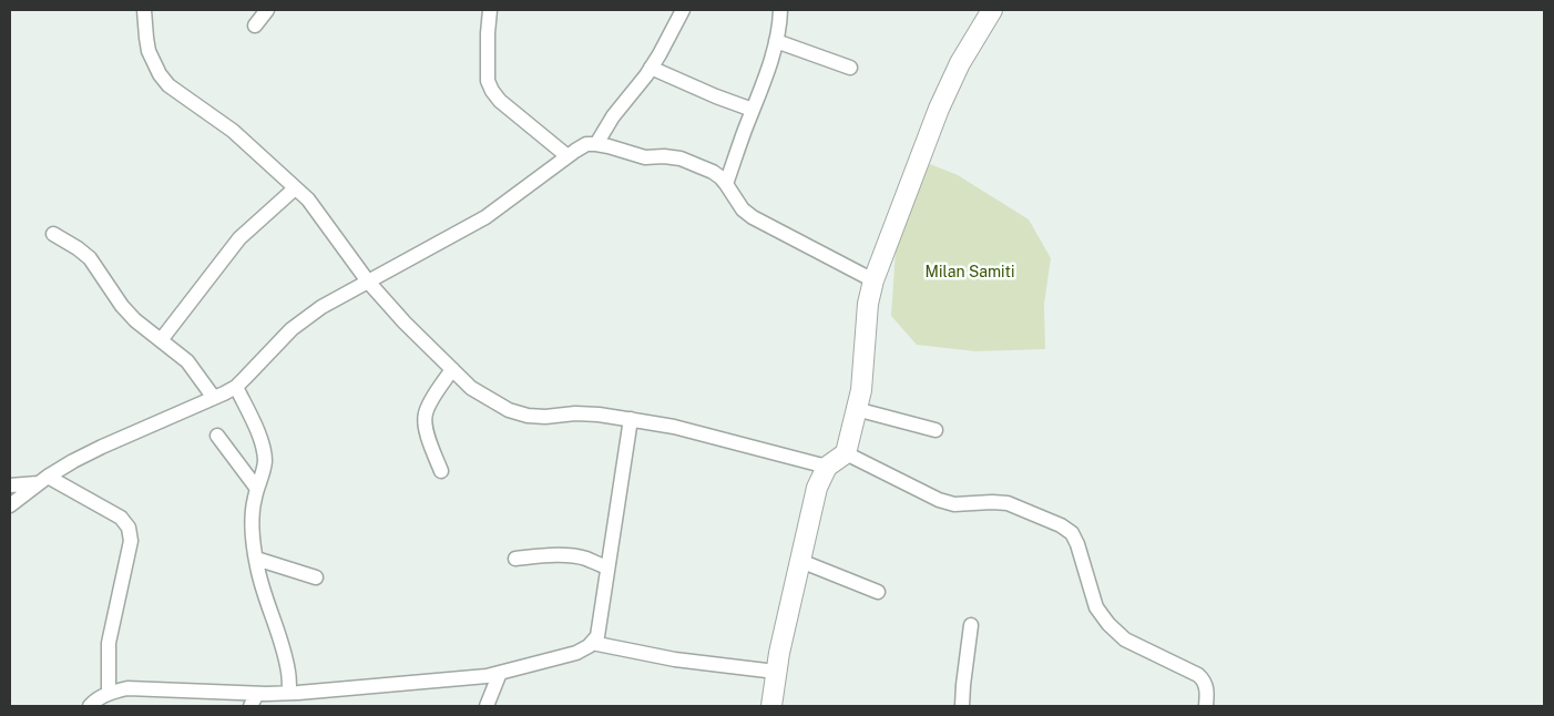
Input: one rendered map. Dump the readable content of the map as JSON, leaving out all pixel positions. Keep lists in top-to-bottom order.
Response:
{
  "parks": ["Milan Samiti"]
}
